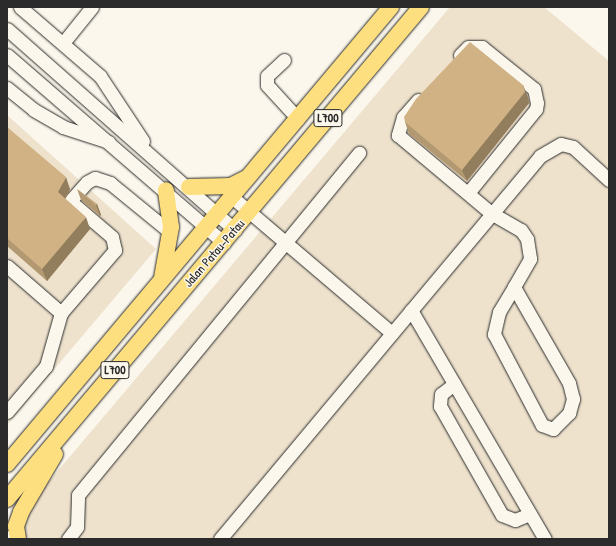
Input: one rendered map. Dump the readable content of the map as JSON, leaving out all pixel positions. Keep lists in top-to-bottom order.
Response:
{
  "streets": {
    "main road": ["L700", "Jalan Patau-Patau"]
  }
}
